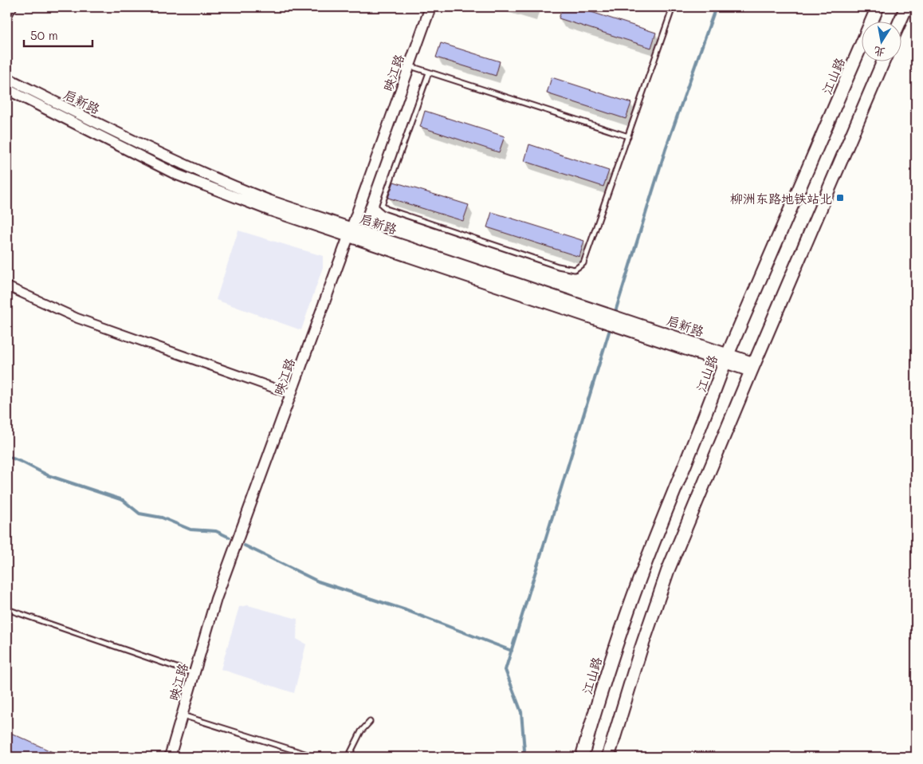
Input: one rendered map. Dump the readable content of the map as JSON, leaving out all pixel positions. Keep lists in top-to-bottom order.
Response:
{
  "streets": {
    "main road": ["江山路"],
    "street": ["映江路", "启新路"]
  },
  "crossings": [
    ["映江路", "启新路"],
    ["江山路", "启新路"]
  ],
  "places": {
    "transit": ["柳洲东路地铁站北"]
  },
  "scale_bar": "50 m",
  "north": "bottom"
}
